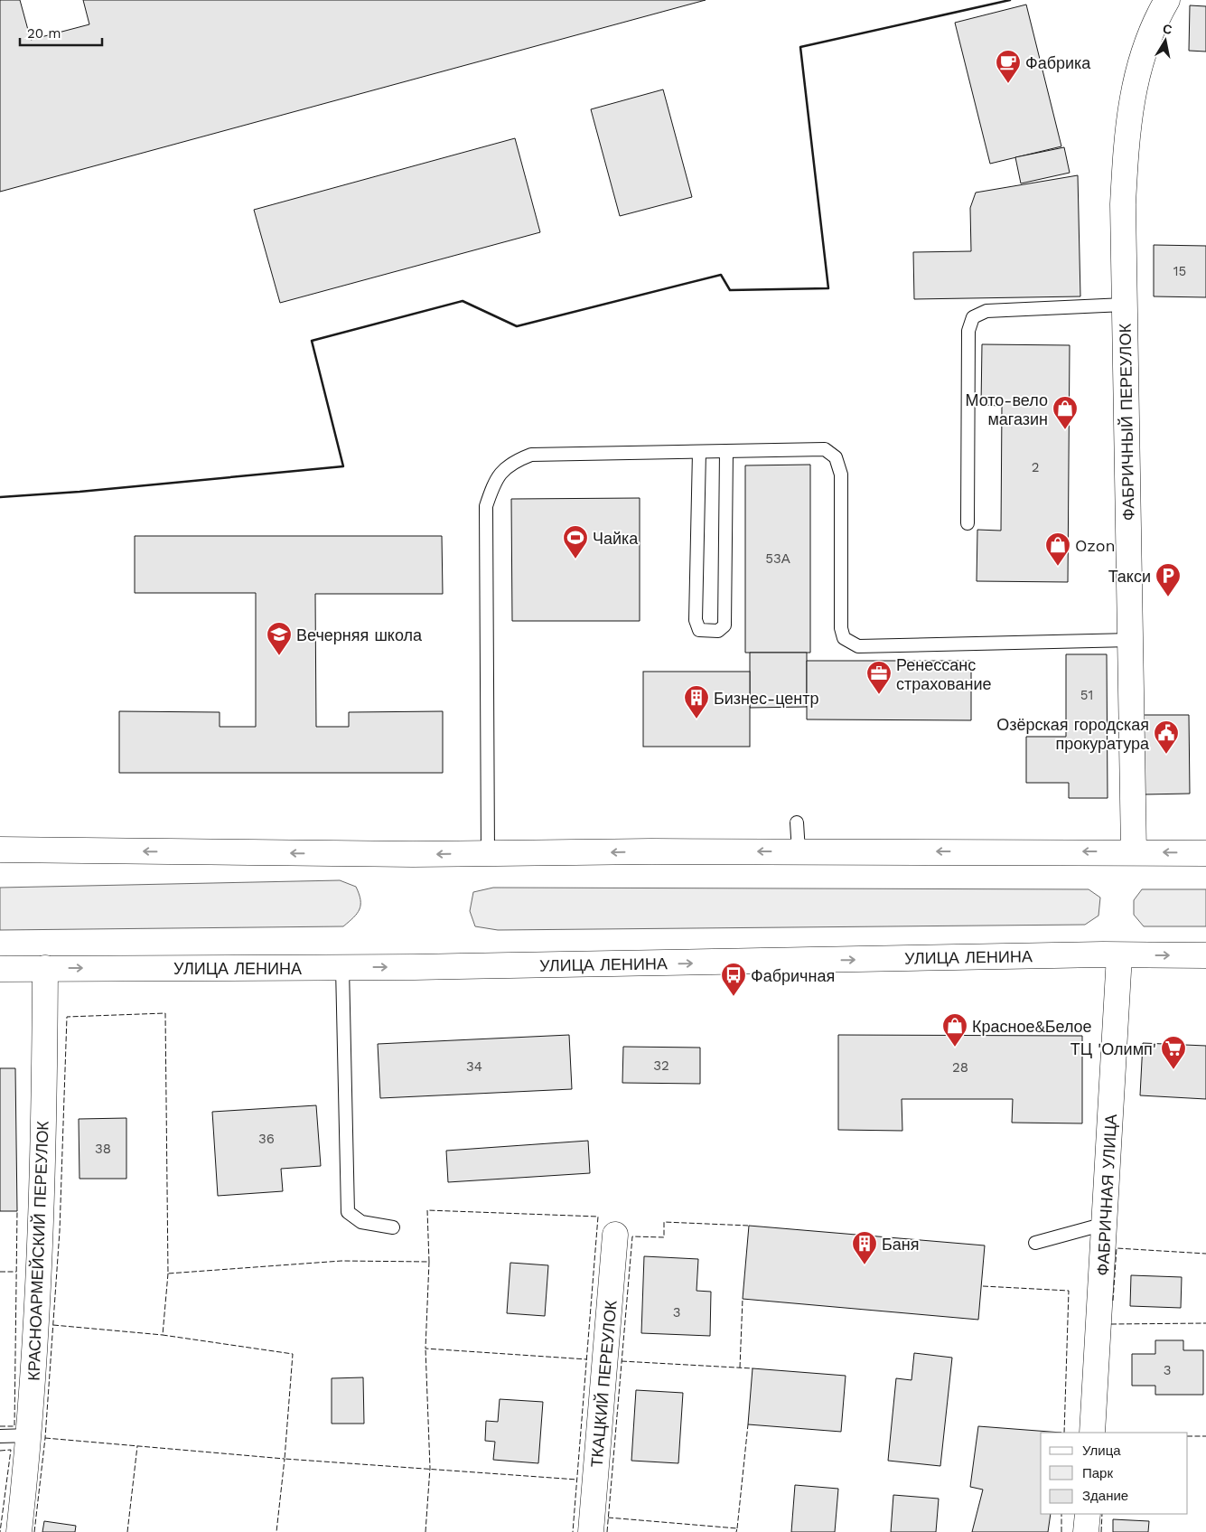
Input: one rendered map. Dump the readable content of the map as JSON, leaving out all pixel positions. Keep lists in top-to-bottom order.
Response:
{
  "streets": {
    "main road": [
      "ФАБРИЧНЫЙ ПЕРЕУЛОК",
      "УЛИЦА ЛЕНИНА",
      "ФАБРИЧНАЯ УЛИЦА",
      "КРАСНОАРМЕЙСКИЙ ПЕРЕУЛОК",
      "ТКАЦКИЙ ПЕРЕУЛОК"
    ]
  },
  "crossings": [
    ["УЛИЦА ЛЕНИНА", "ФАБРИЧНАЯ УЛИЦА"],
    ["УЛИЦА ЛЕНИНА", "КРАСНОАРМЕЙСКИЙ ПЕРЕУЛОК"]
  ],
  "places": {
    "cafe": ["Фабрика"],
    "shop": ["Мото-вело магазин", "Ozon", "Красное&Белое"],
    "sports": ["Чайка"],
    "parking": ["Такси"],
    "school or university": ["Вечерняя школа"],
    "office": ["Ренессанс страхование"],
    "building": ["Бизнес-центр", "Баня"],
    "public building": ["Озёрская городская прокуратура"],
    "bus stop": ["Фабричная"],
    "supermarket": ["ТЦ 'Олимп'"]
  },
  "house_numbers": [
    "15",
    "2",
    "53А",
    "51",
    "32",
    "34",
    "28",
    "36",
    "38",
    "3",
    "3"
  ],
  "legend": ["Улица", "Парк", "Здание"],
  "scale_bar": "20 m",
  "north": "top"
}
